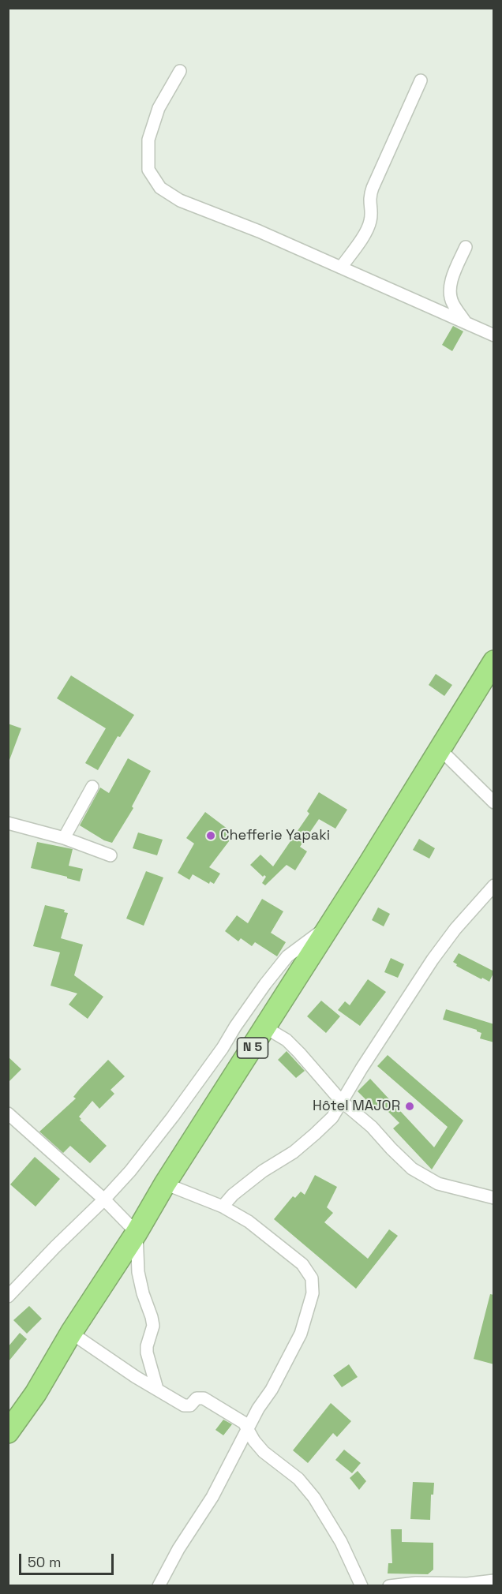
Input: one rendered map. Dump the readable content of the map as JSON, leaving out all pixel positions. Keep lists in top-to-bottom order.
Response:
{
  "streets": {
    "highway": ["N 5"]
  },
  "places": ["Chefferie Yapaki", "Hôtel MAJOR"],
  "scale_bar": "50 m"
}
